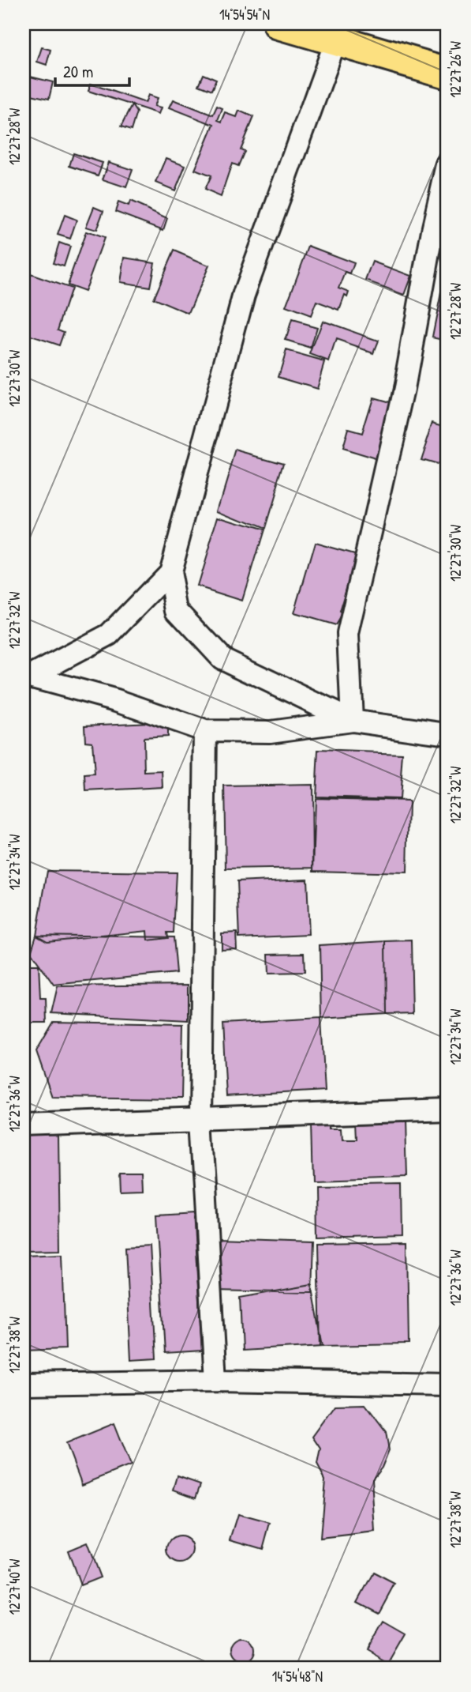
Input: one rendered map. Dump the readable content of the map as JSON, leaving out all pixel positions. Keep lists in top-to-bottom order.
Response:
{
  "scale_bar": "20 m",
  "coordinates": [
    "14°54'54\"N",
    "12°27'26\"W",
    "12°27'28\"W",
    "12°27'30\"W",
    "12°27'32\"W",
    "12°27'34\"W",
    "12°27'36\"W",
    "12°27'38\"W",
    "12°27'40\"W",
    "14°54'48\"N"
  ]
}
